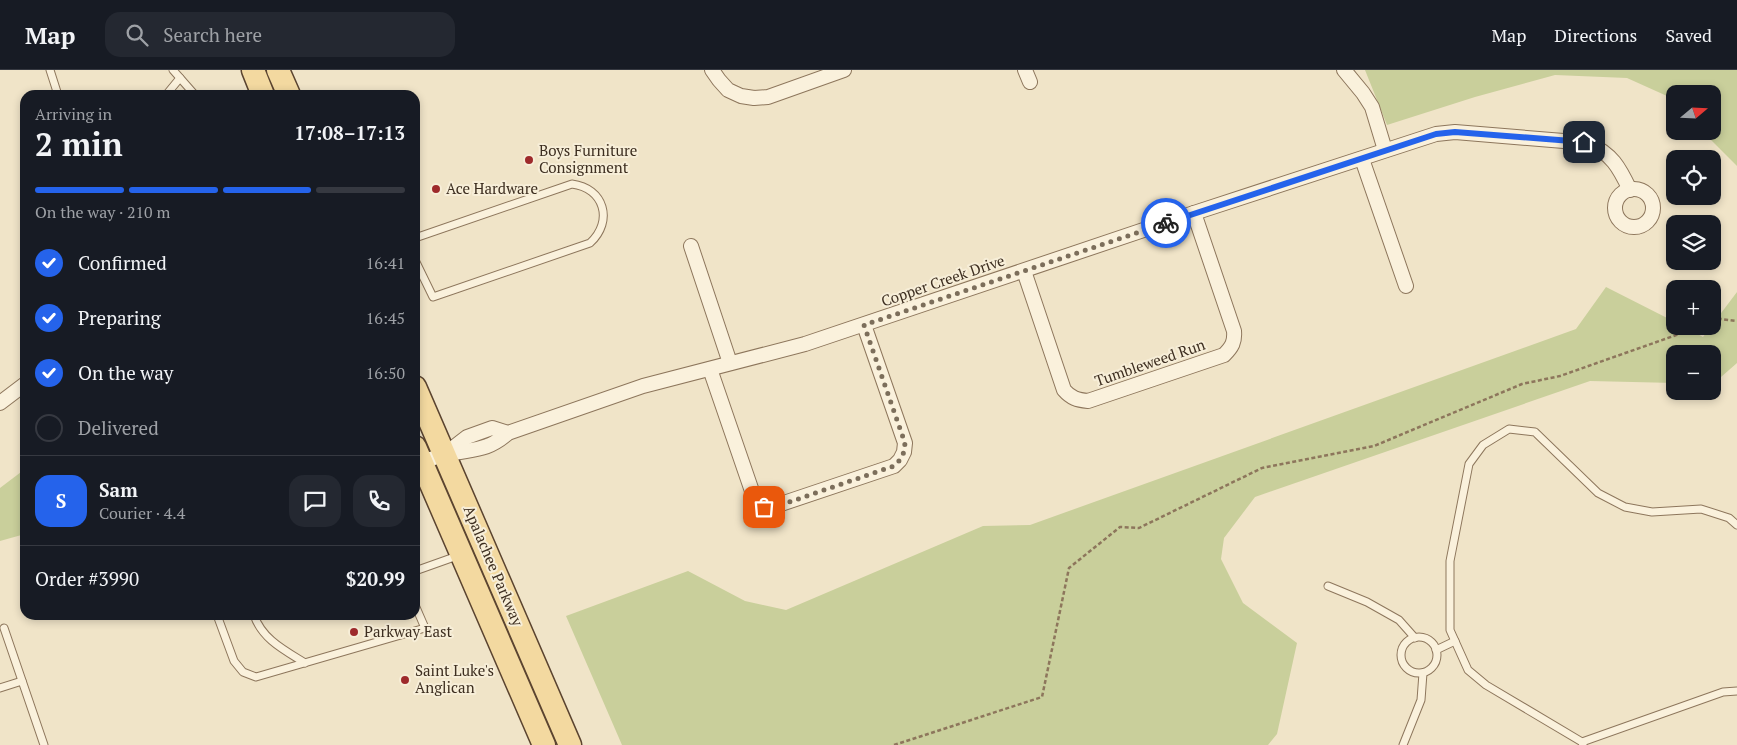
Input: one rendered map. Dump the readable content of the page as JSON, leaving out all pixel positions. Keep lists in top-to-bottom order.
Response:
{
  "streets": {
    "main road": ["Apalachee Parkway"],
    "street": ["Copper Creek Drive", "Tumbleweed Run"]
  },
  "crossings": [
    ["Copper Creek Drive", "Tumbleweed Run"],
    ["Copper Creek Drive", "Apalachee Parkway"]
  ],
  "places": [
    "Boys Furniture Consignment",
    "Ace Hardware",
    "Parkway East",
    "Saint Luke's Anglican"
  ],
  "north": "right",
  "page": {
    "header": "Map",
    "search": "Search here",
    "nav": ["Map", "Directions", "Saved"],
    "map_buttons": ["+", "−"],
    "heading": ["2 min", "Arriving in", "17:08–17:13"],
    "panel": [
      "Sam",
      "Courier · 4.4",
      "Order #3990",
      "$20.99"
    ],
    "bar": "On the way · 210 m",
    "list": [
      ["Confirmed", "16:41"],
      ["Preparing", "16:45"],
      ["On the way", "16:50"],
      "Delivered"
    ],
    "round": "S"
  }
}
